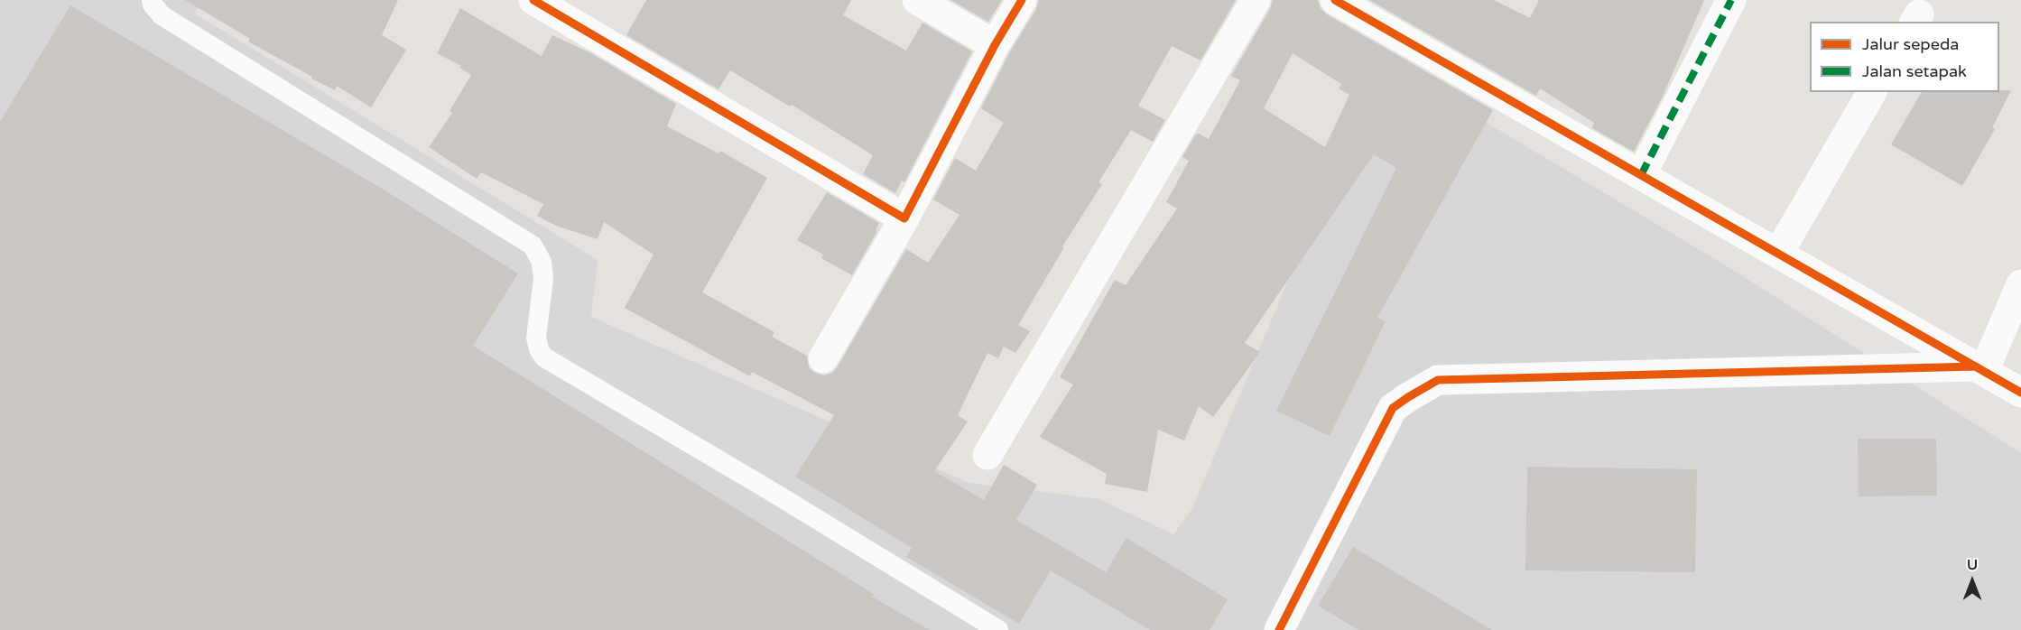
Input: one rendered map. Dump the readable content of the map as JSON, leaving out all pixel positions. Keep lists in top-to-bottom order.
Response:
{
  "legend": ["Jalur sepeda", "Jalan setapak"],
  "north": "top"
}
